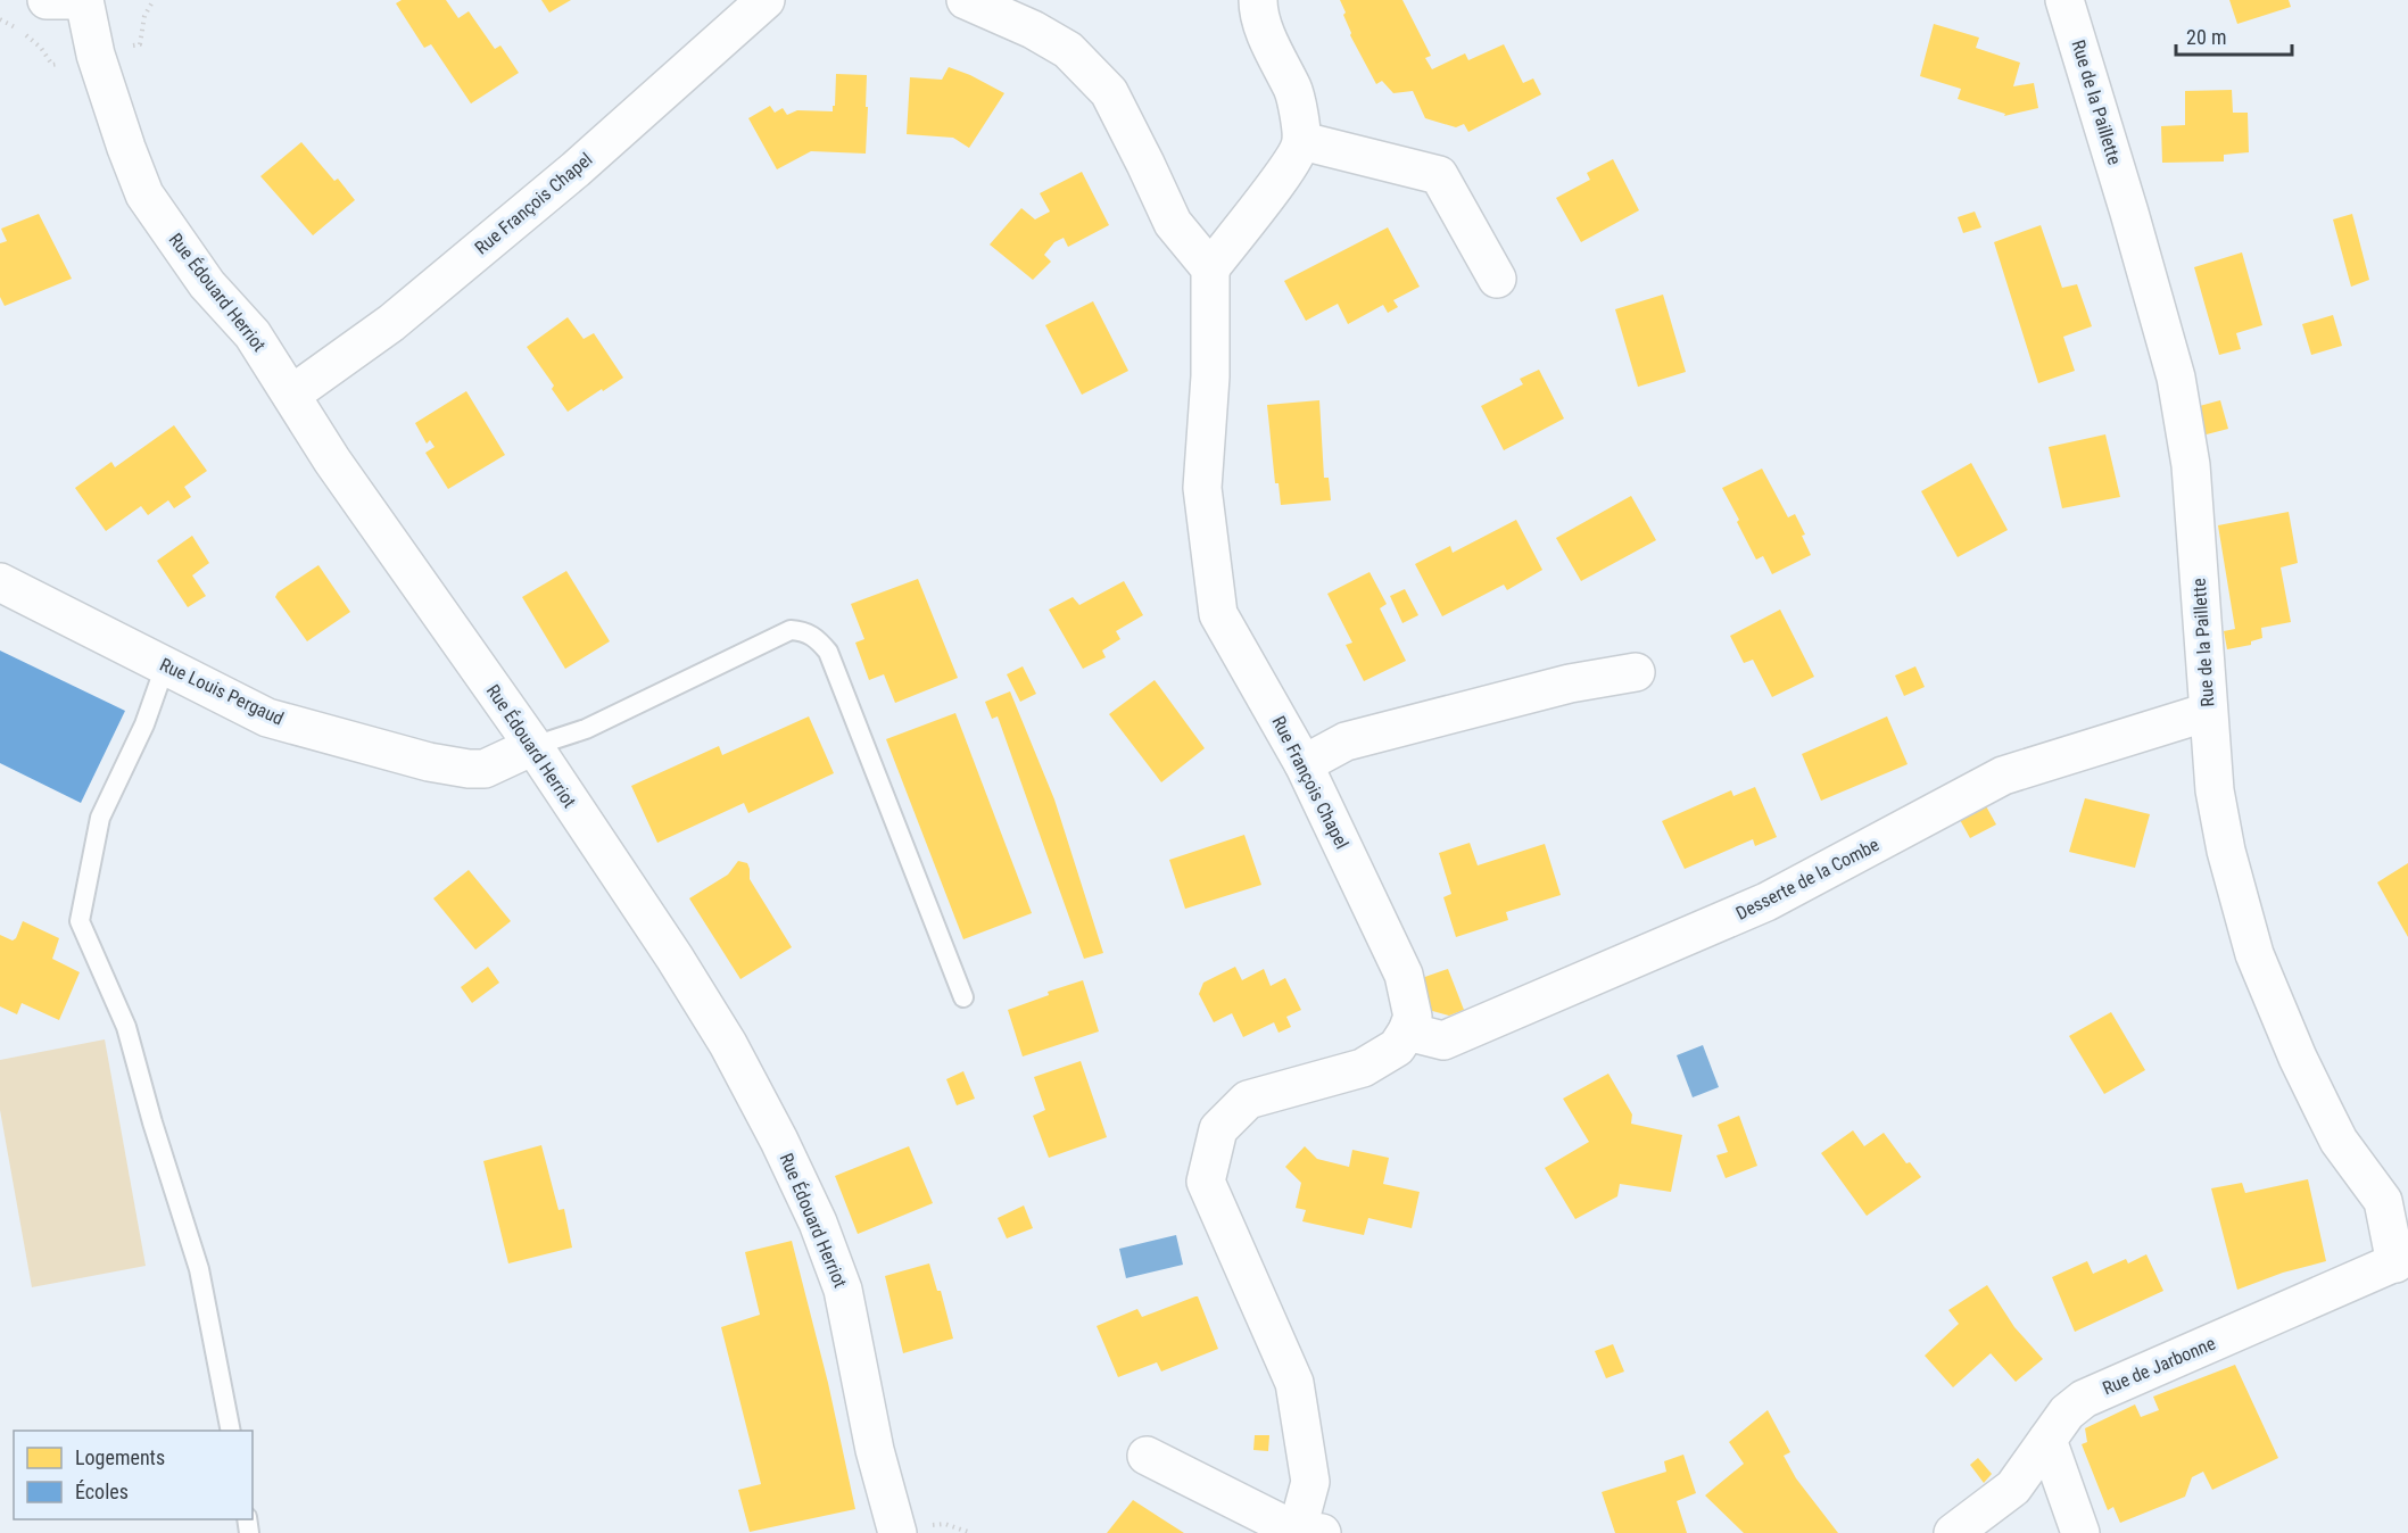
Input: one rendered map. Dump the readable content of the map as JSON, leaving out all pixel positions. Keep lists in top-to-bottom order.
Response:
{
  "streets": {
    "street": [
      "Rue de la Paillette",
      "Rue François Chapel",
      "Rue Édouard Herriot",
      "Rue Louis Pergaud",
      "Desserte de la Combe",
      "Rue de Jarbonne"
    ]
  },
  "crossings": [
    ["Rue de la Paillette", "Desserte de la Combe"],
    ["Rue de la Paillette", "Rue de Jarbonne"],
    ["Rue François Chapel", "Rue Édouard Herriot"],
    ["Rue François Chapel", "Desserte de la Combe"],
    ["Rue Édouard Herriot", "Rue Louis Pergaud"]
  ],
  "legend": ["Logements", "Écoles"],
  "scale_bar": "20 m"
}
